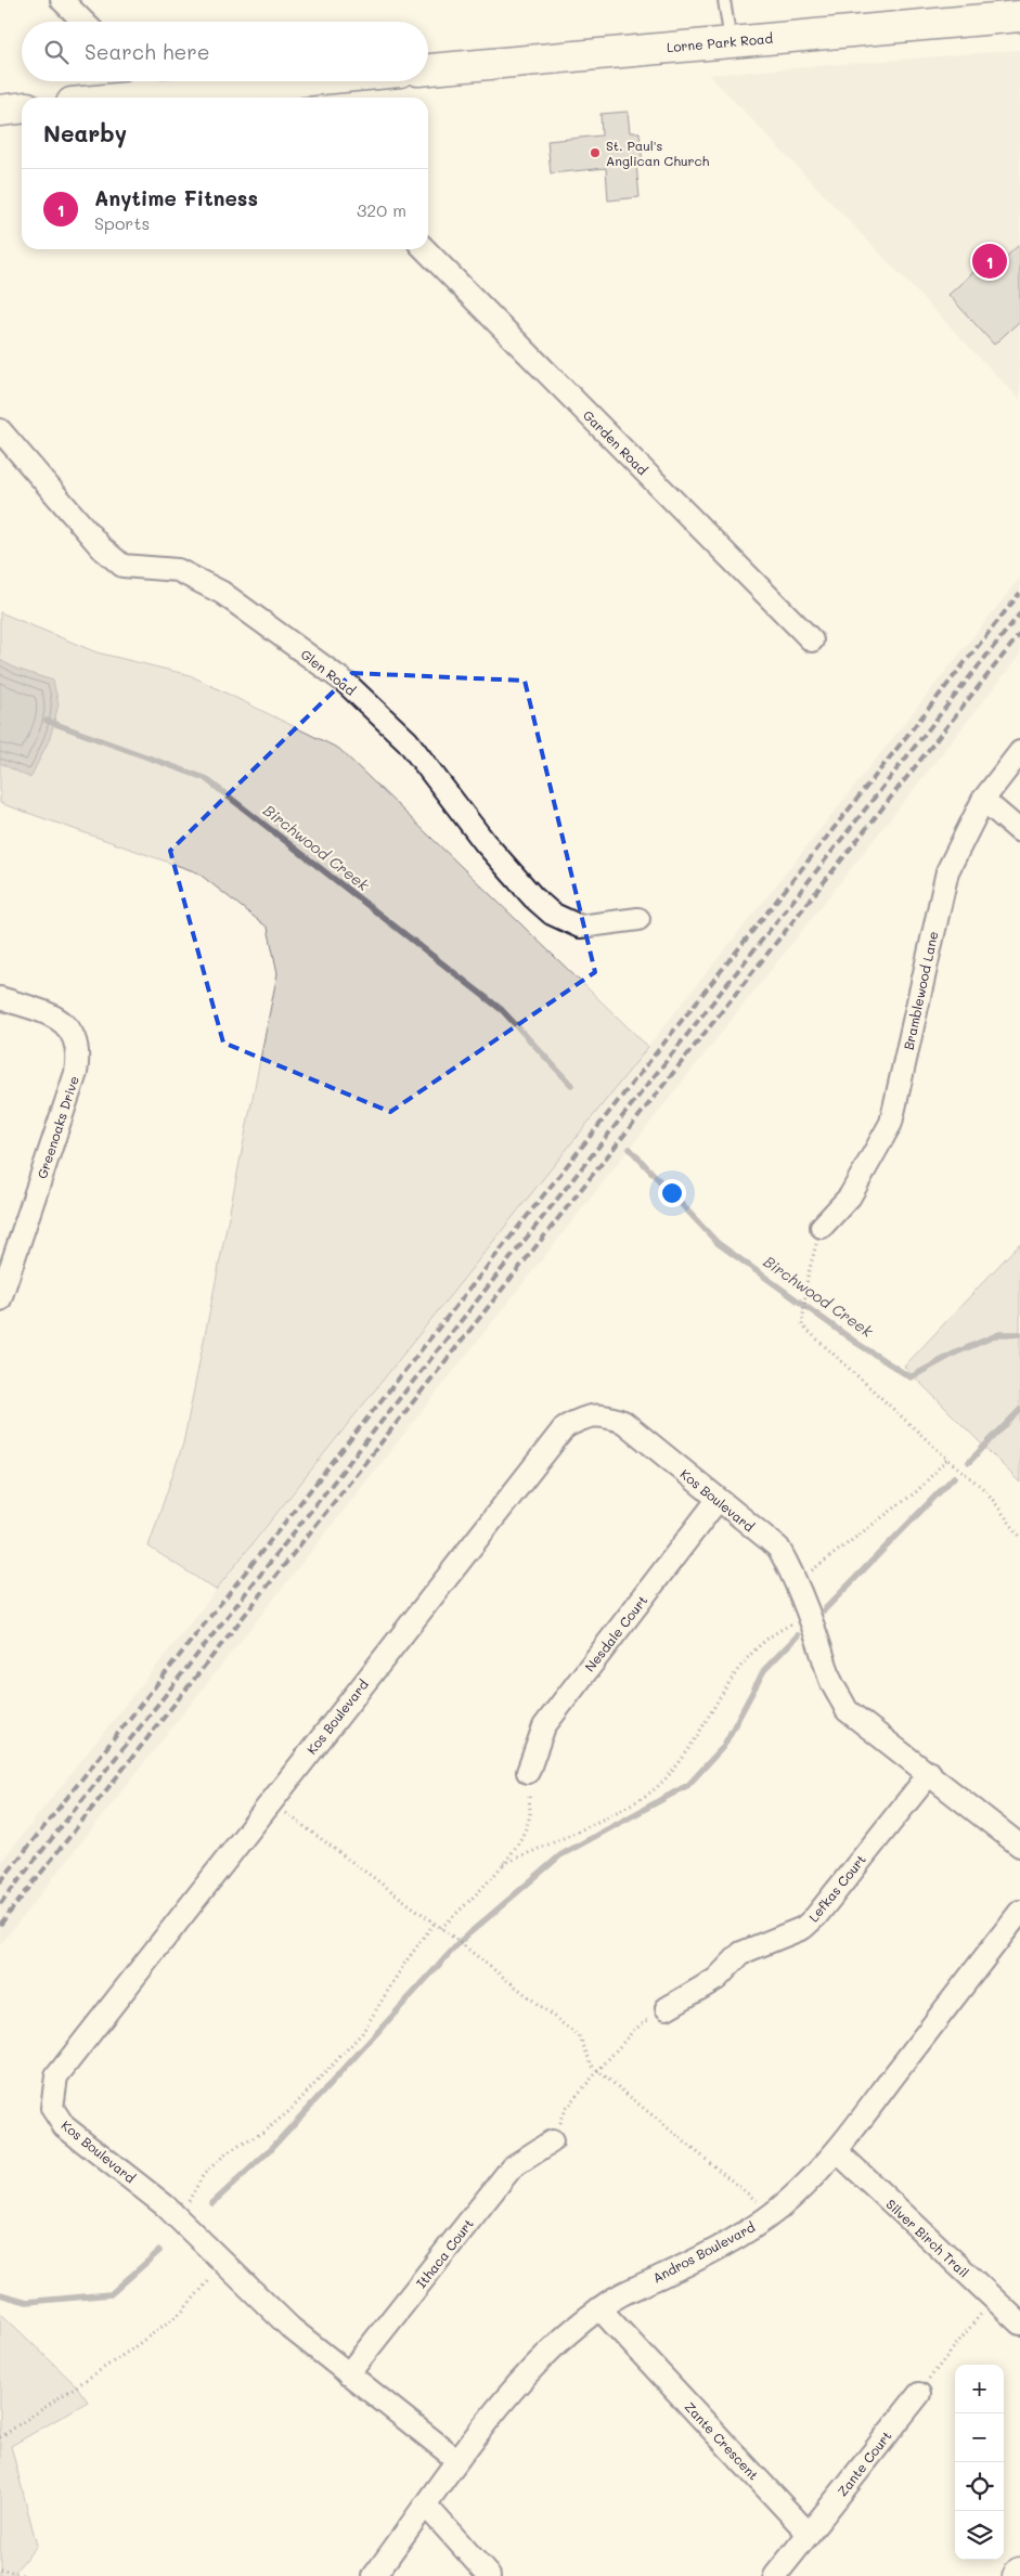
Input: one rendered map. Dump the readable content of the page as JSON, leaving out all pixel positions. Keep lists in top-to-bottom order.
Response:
{
  "streets": {
    "street": [
      "Lorne Park Road",
      "Garden Road",
      "Glen Road",
      "Bramblewood Lane",
      "Greenoaks Drive",
      "Kos Boulevard",
      "Nesdale Court",
      "Lefkas Court",
      "Silver Birch Trail",
      "Andros Boulevard",
      "Ithaca Court",
      "Zante Crescent",
      "Zante Court"
    ]
  },
  "crossings": [
    ["Kos Boulevard", "Nesdale Court"],
    ["Kos Boulevard", "Lefkas Court"],
    ["Kos Boulevard", "Andros Boulevard"],
    ["Kos Boulevard", "Ithaca Court"],
    ["Silver Birch Trail", "Andros Boulevard"],
    ["Andros Boulevard", "Zante Crescent"],
    ["Zante Crescent", "Zante Court"]
  ],
  "water": ["Birchwood Creek"],
  "places": ["St. Paul's Anglican Church"],
  "page": {
    "search": "Search here",
    "heading": "Nearby",
    "list": [
      {
        "mark": "1",
        "name": "Anytime Fitness",
        "note": "Sports",
        "value": "320 m"
      }
    ],
    "pins": "1",
    "map_buttons": ["+", "−"]
  }
}
